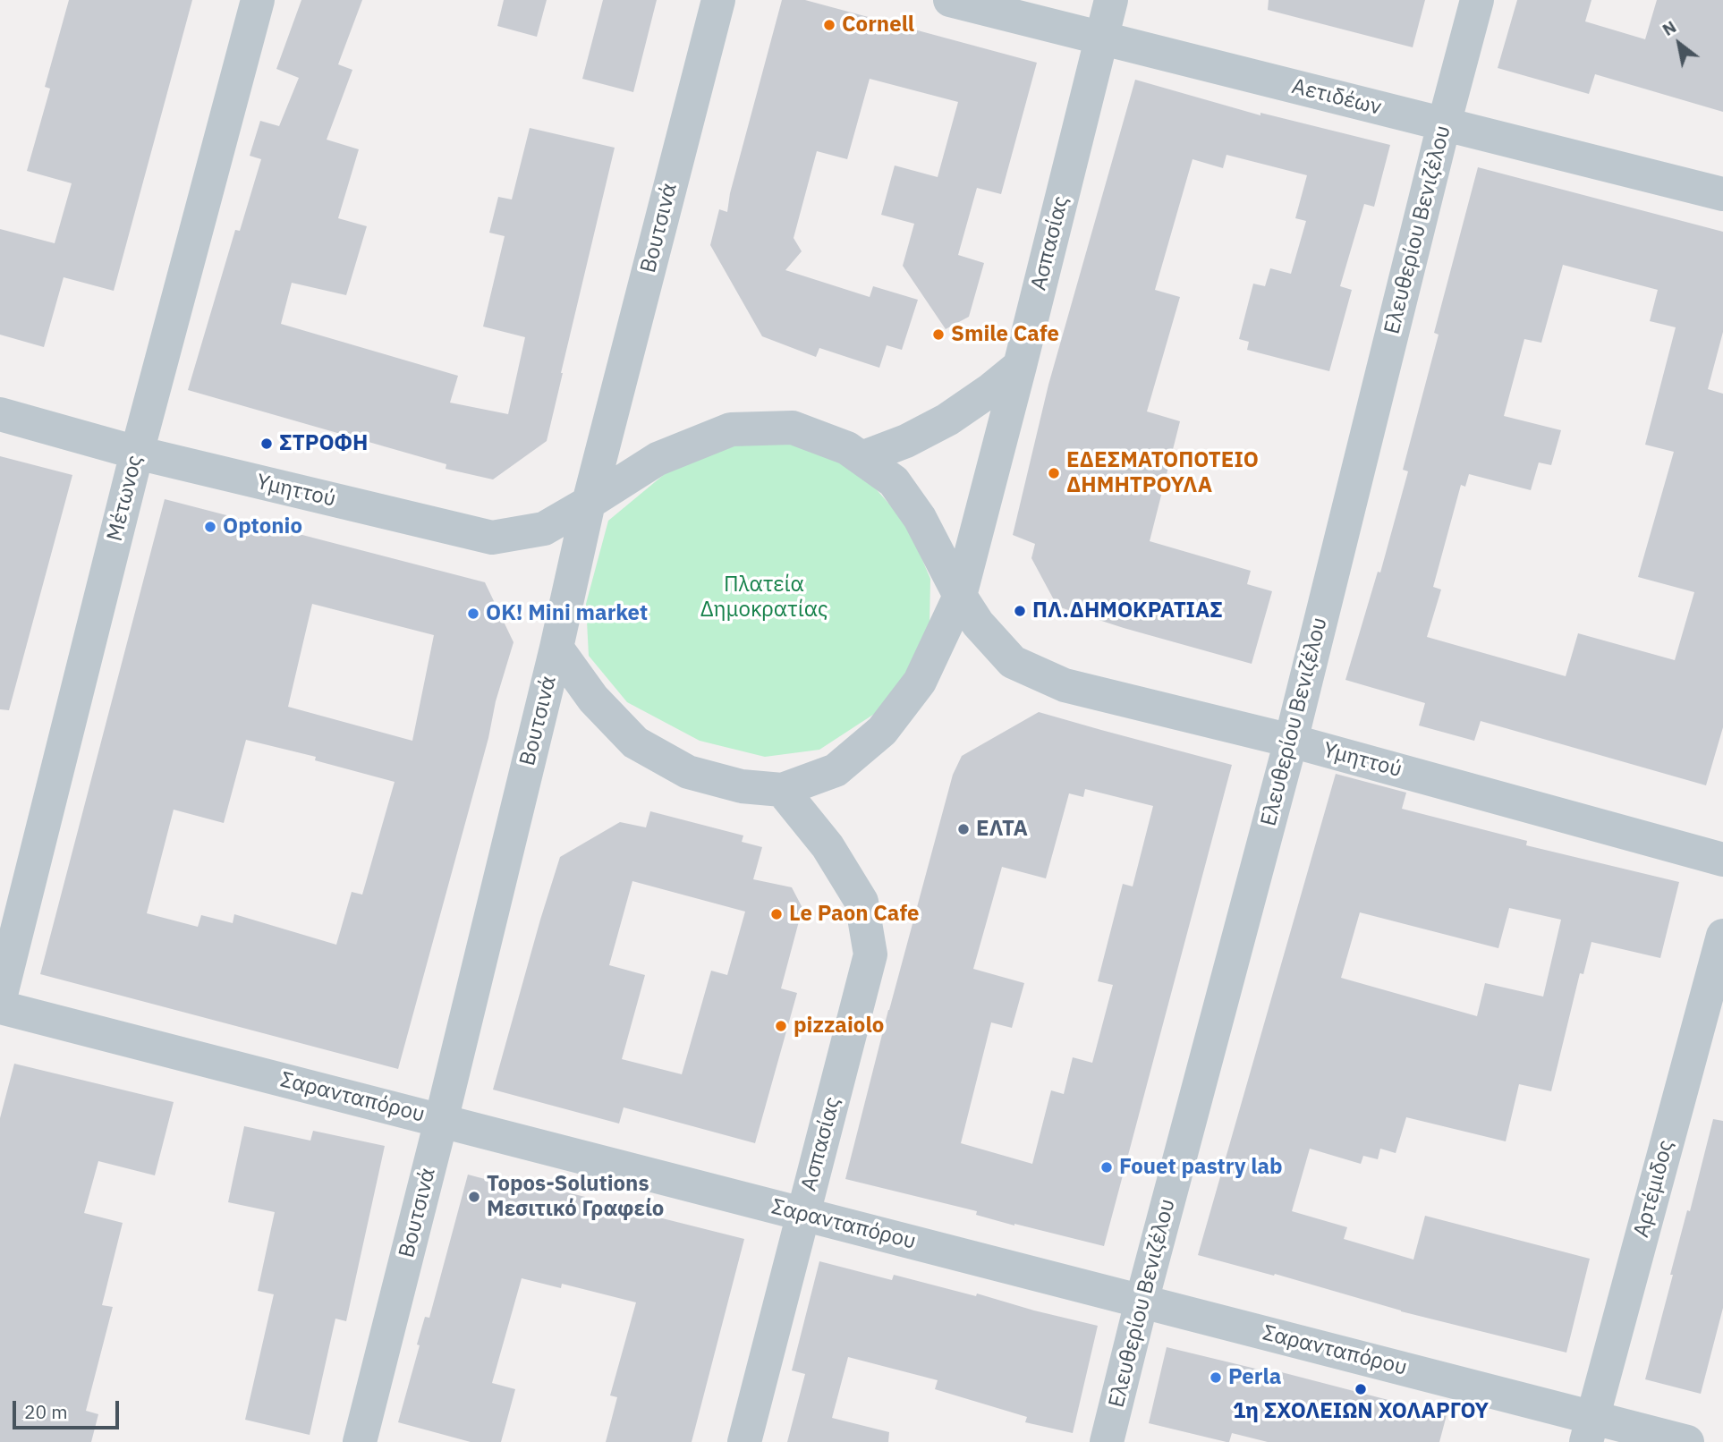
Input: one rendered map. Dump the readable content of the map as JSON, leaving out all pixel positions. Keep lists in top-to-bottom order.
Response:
{
  "streets": {
    "street": [
      "Αετιδέων",
      "Βουτσινά",
      "Ελευθερίου Βενιζέλου",
      "Ασπασίας",
      "Υμηττού",
      "Μέτωνος",
      "Σαρανταπόρου",
      "Αρτέμιδος"
    ]
  },
  "crossings": [
    ["Αετιδέων", "Ελευθερίου Βενιζέλου"],
    ["Αετιδέων", "Ασπασίας"],
    ["Βουτσινά", "Υμηττού"],
    ["Βουτσινά", "Σαρανταπόρου"],
    ["Ελευθερίου Βενιζέλου", "Υμηττού"],
    ["Ελευθερίου Βενιζέλου", "Σαρανταπόρου"],
    ["Ασπασίας", "Υμηττού"],
    ["Ασπασίας", "Σαρανταπόρου"],
    ["Υμηττού", "Μέτωνος"],
    ["Σαρανταπόρου", "Αρτέμιδος"]
  ],
  "parks": ["Πλατεία Δημοκρατίας"],
  "places": [
    "Cornell",
    "Smile Cafe",
    "ΣΤΡΟΦΗ",
    "ΕΔΕΣΜΑΤΟΠΟΤΕΙΟ ΔΗΜΗΤΡΟΥΛΑ",
    "Optonio",
    "ΠΛ.ΔΗΜΟΚΡΑΤΙΑΣ",
    "OK! Mini market",
    "ΕΛΤΑ",
    "Le Paon Cafe",
    "pizzaiolo",
    "Fouet pastry lab",
    "Topos-Solutions Μεσιτικό Γραφείο",
    "Perla",
    "1η ΣΧΟΛΕΙΩΝ ΧΟΛΑΡΓΟΥ"
  ],
  "scale_bar": "20 m",
  "north": "top left"
}
